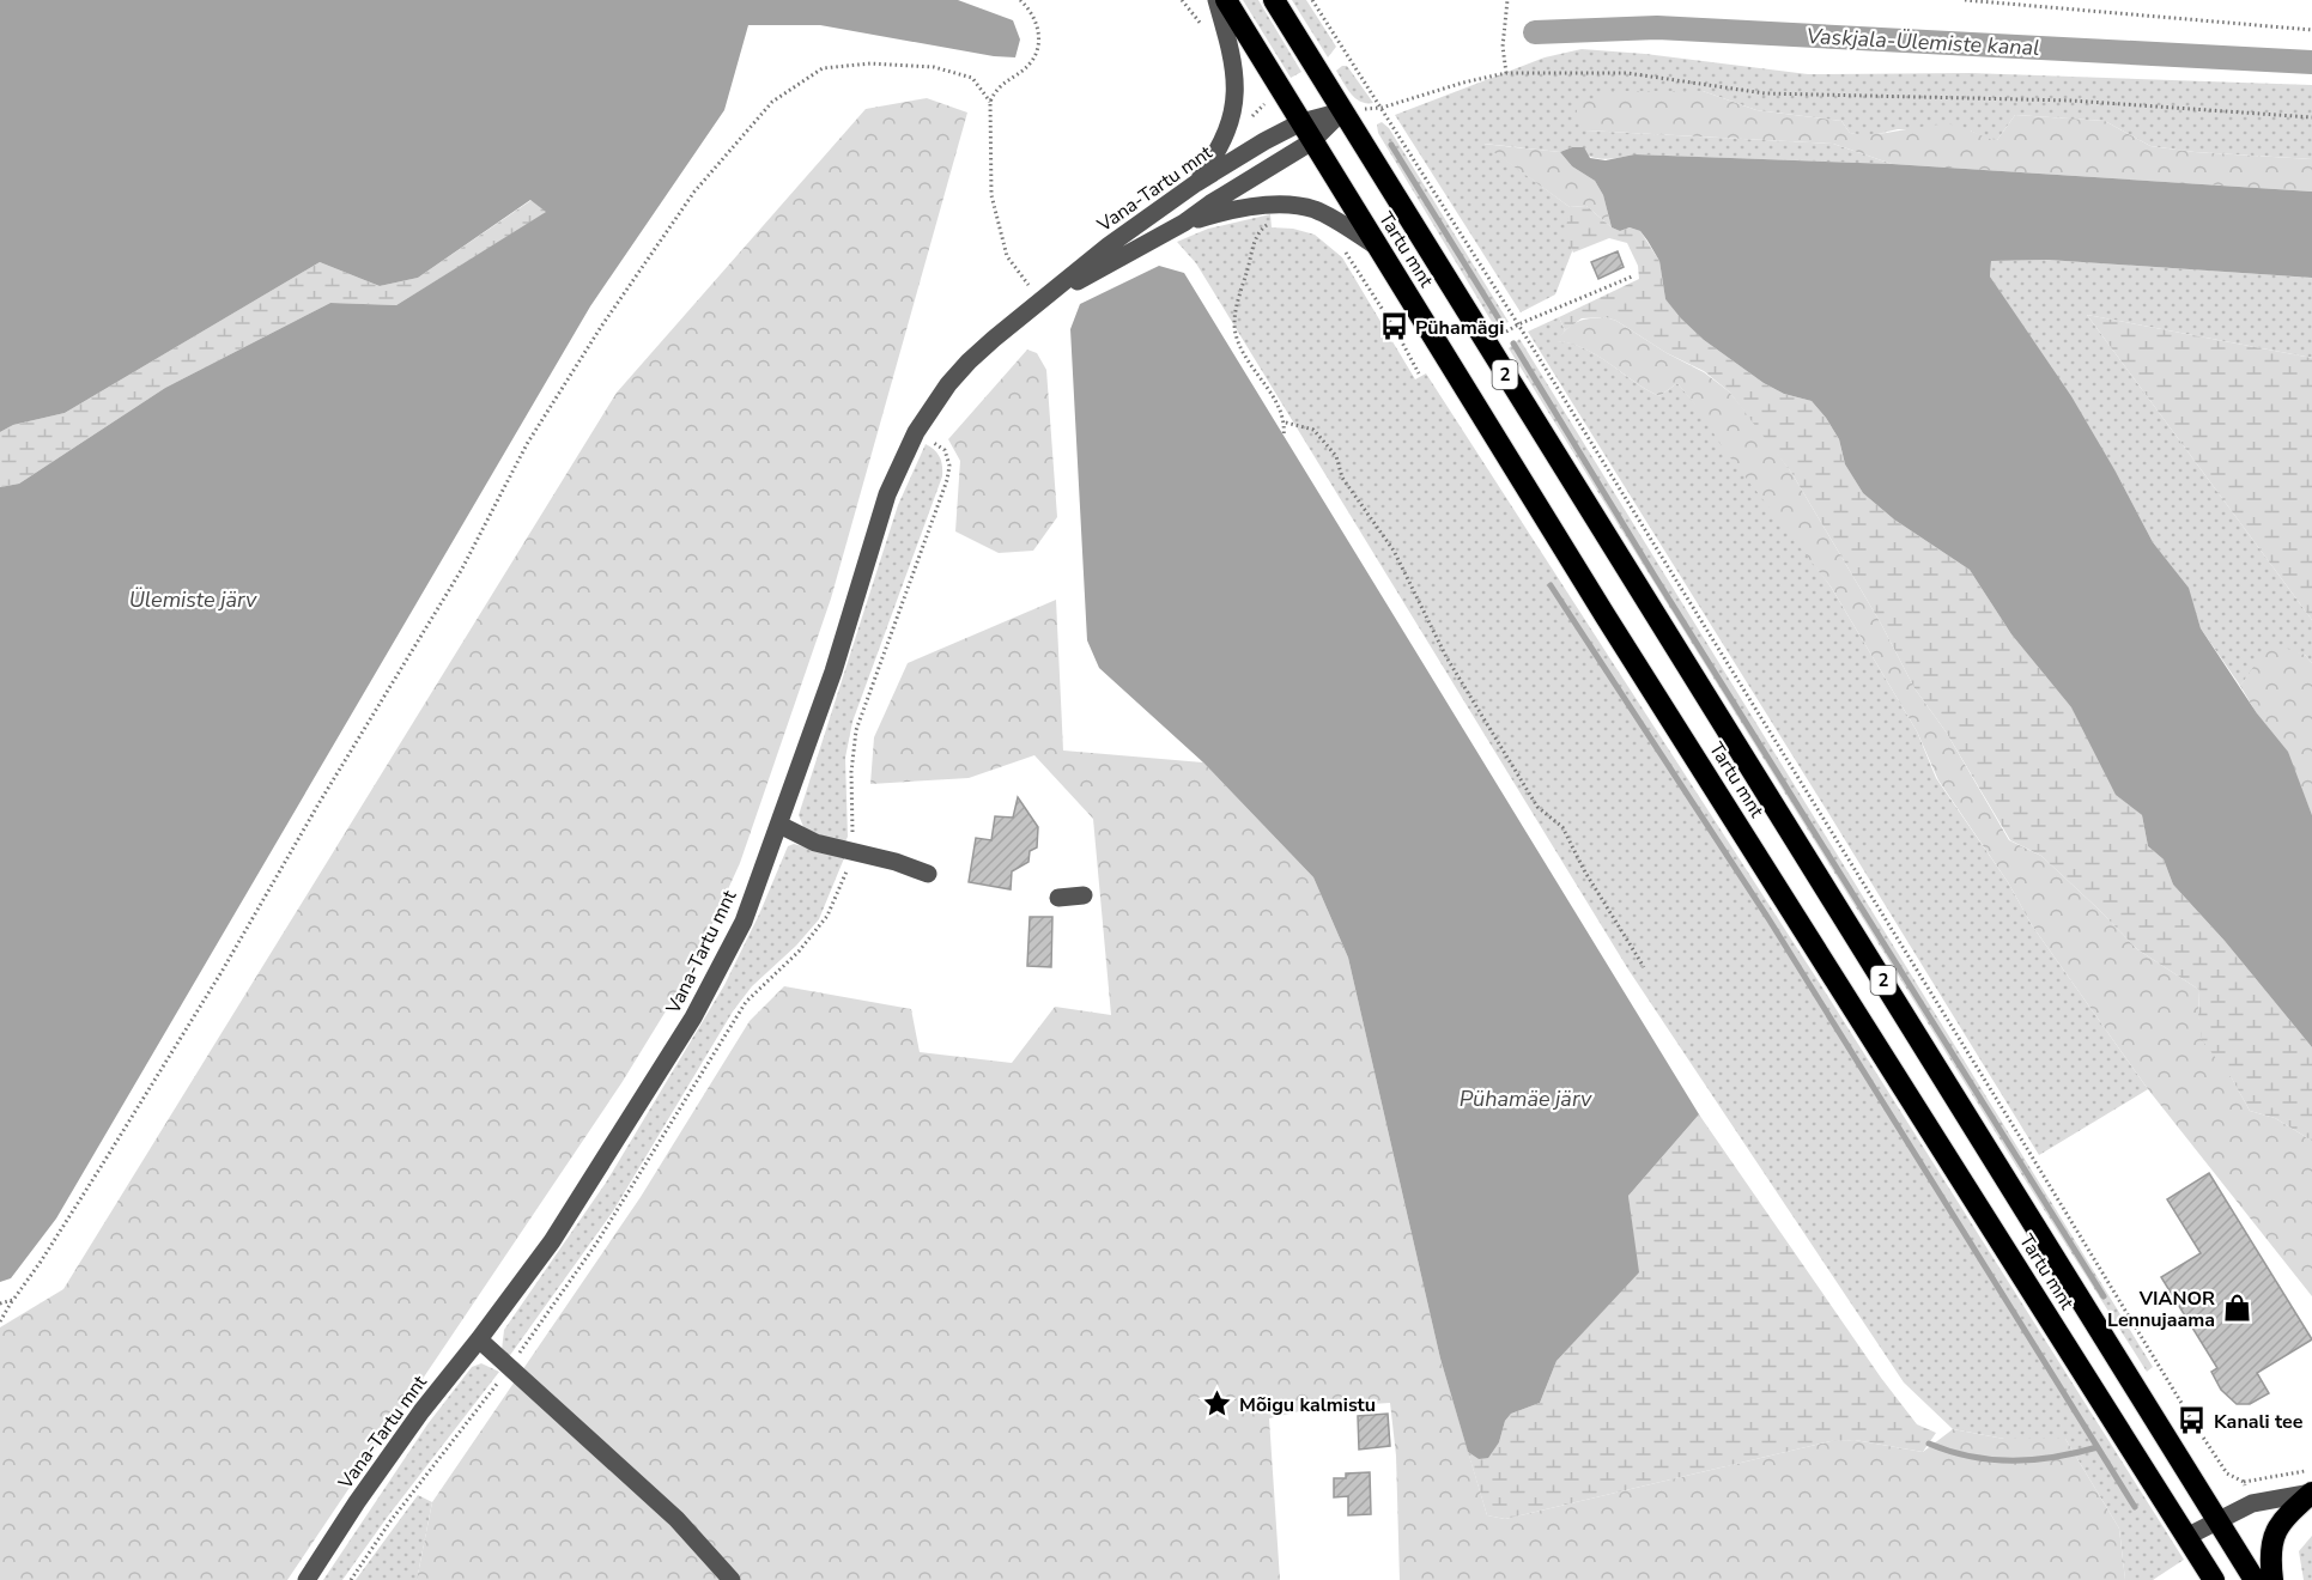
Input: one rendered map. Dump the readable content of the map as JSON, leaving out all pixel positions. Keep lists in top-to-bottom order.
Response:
{
  "streets": {
    "highway": ["Tartu mnt", "2"],
    "street": ["Vana-Tartu mnt"]
  },
  "crossings": [
    ["Vana-Tartu mnt", "Tartu mnt"]
  ],
  "water": ["Vaskjala-Ülemiste kanal", "Ülemiste järv", "Pühamäe järv"],
  "places": {
    "bus stop": ["Pühamägi", "Kanali tee"],
    "shop": ["VIANOR Lennujaama"],
    "place": ["Mõigu kalmistu"]
  }
}
